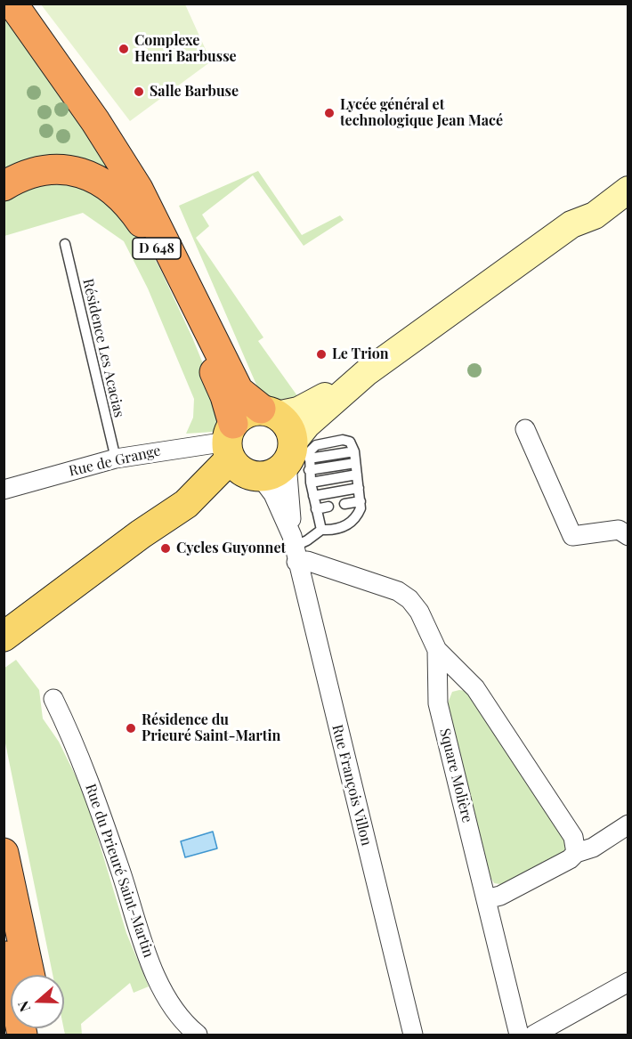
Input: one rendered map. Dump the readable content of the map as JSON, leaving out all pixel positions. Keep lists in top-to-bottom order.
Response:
{
  "streets": {
    "highway": ["D 648"],
    "street": [
      "Rue de Grange",
      "Square Molière",
      "Rue François Villon",
      "Rue du Prieuré Saint-Martin"
    ],
    "lane": ["Résidence Les Acacias"]
  },
  "crossings": [
    ["D 648", "Rue de Grange"],
    ["D 648", "Rue François Villon"],
    ["Résidence Les Acacias", "Rue de Grange"],
    ["Rue de Grange", "Rue François Villon"],
    ["Square Molière", "Rue François Villon"]
  ],
  "places": [
    "Complexe Henri Barbusse",
    "Salle Barbuse",
    "Lycée général et technologique Jean Macé",
    "Le Trion",
    "Cycles Guyonnet",
    "Résidence du Prieuré Saint-Martin"
  ],
  "north": "left"
}
